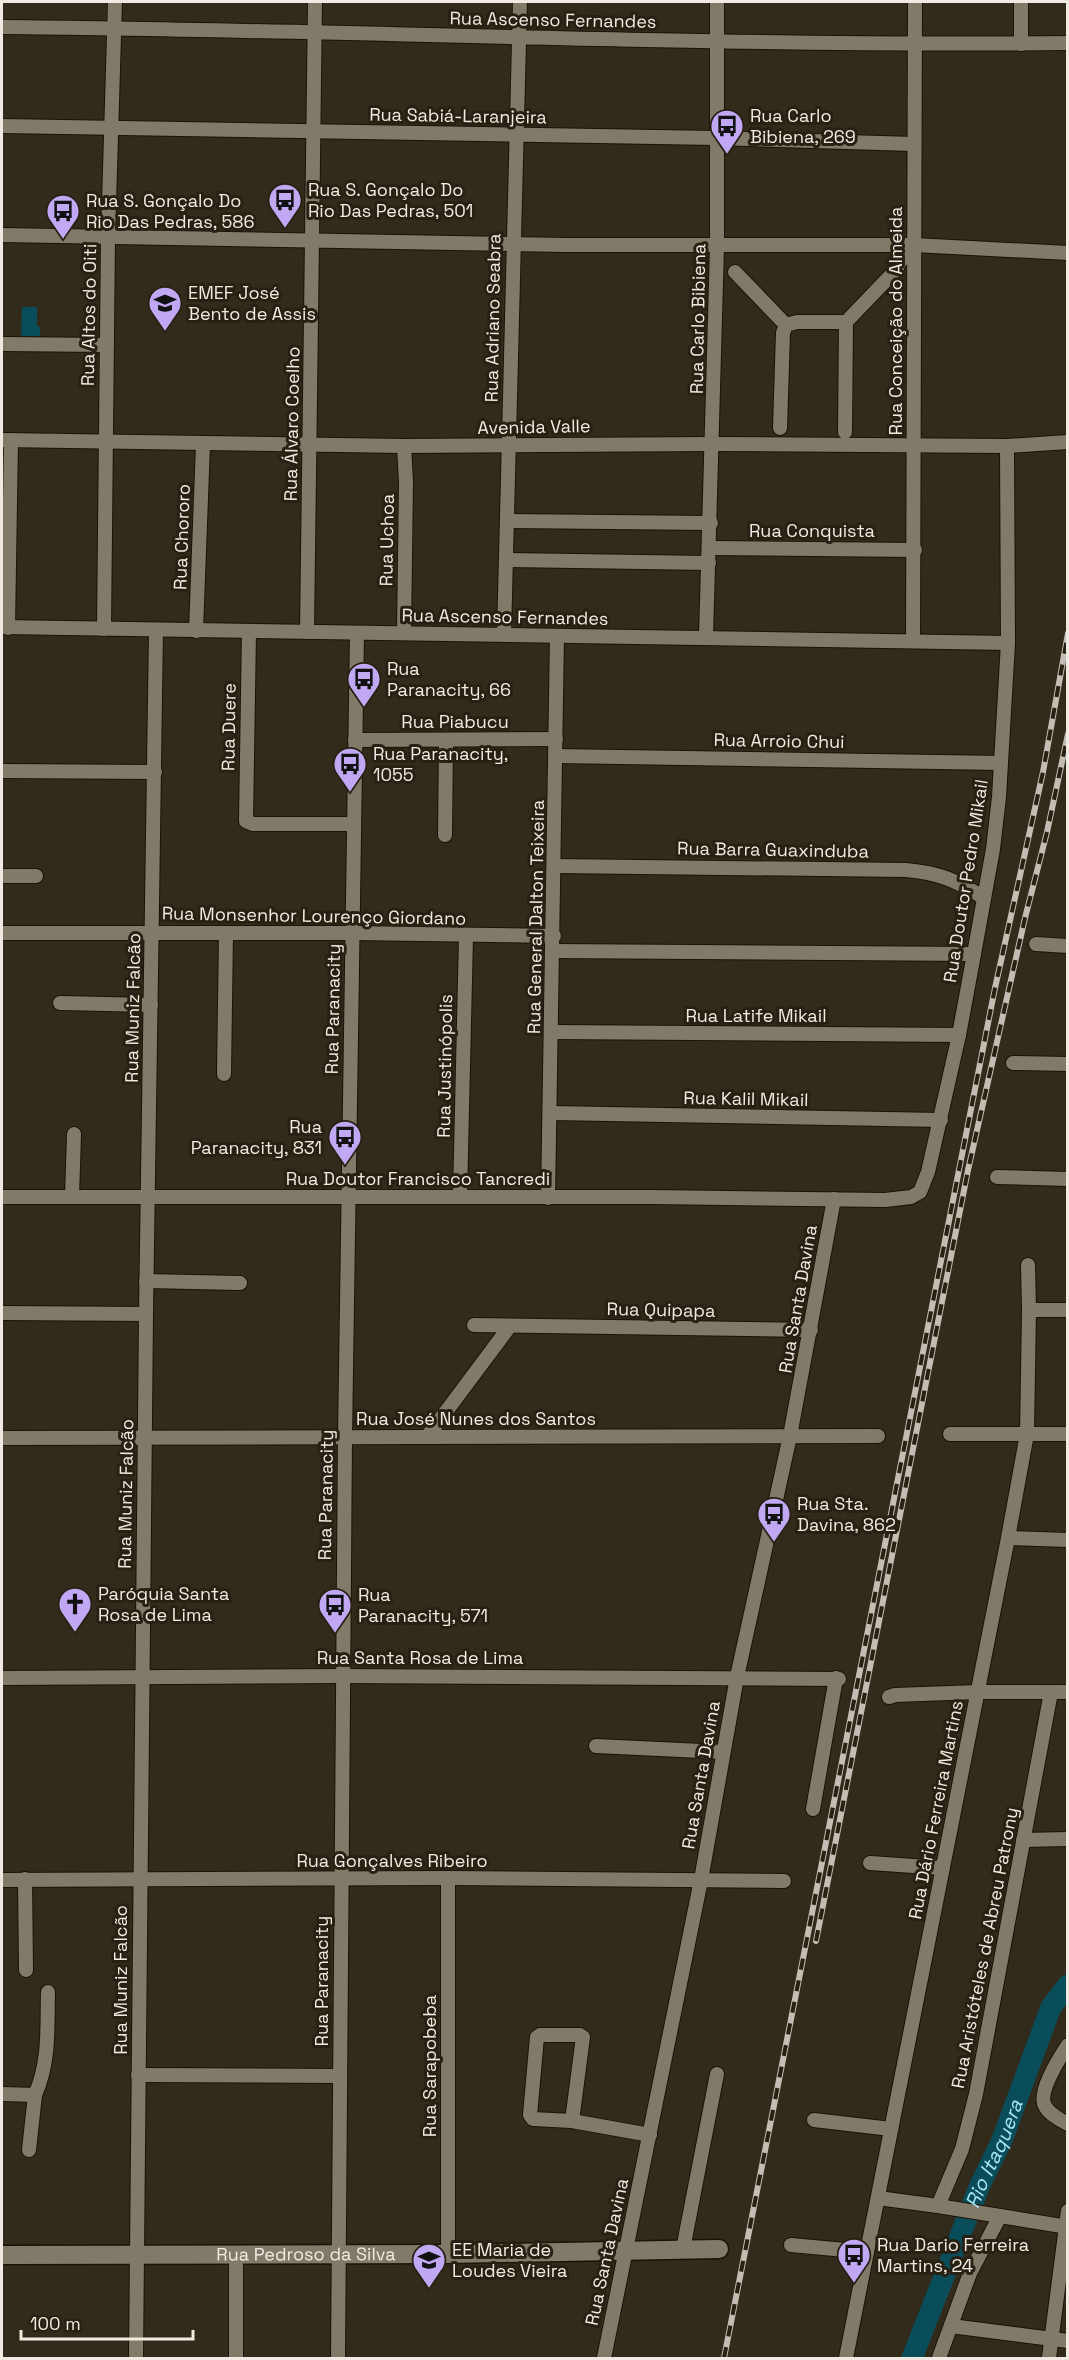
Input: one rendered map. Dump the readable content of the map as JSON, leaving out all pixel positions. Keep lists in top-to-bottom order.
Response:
{
  "streets": {
    "street": [
      "Rua Ascenso Fernandes",
      "Rua Sabiá-Laranjeira",
      "Rua Altos do Oiti",
      "Rua Adriano Seabra",
      "Rua Carlo Bibiena",
      "Rua Conceição do Almeida",
      "Rua Álvaro Coelho",
      "Avenida Valle",
      "Rua Conquista",
      "Rua Chororo",
      "Rua Uchoa",
      "Rua Piabucu",
      "Rua Duere",
      "Rua Arroio Chui",
      "Rua Barra Guaxinduba",
      "Rua Doutor Pedro Mikail",
      "Rua Monsenhor Lourenço Giordano",
      "Rua General Dalton Teixeira",
      "Rua Muniz Falcão",
      "Rua Paranacity",
      "Rua Latife Mikail",
      "Rua Justinópolis",
      "Rua Kalil Mikail",
      "Rua Doutor Francisco Tancredi",
      "Rua Santa Davina",
      "Rua Quipapa",
      "Rua José Nunes dos Santos",
      "Rua Santa Rosa de Lima",
      "Rua Dário Ferreira Martins",
      "Rua Gonçalves Ribeiro",
      "Rua Aristóteles de Abreu Patrony",
      "Rua Sarapobeba",
      "Rua Pedroso da Silva"
    ]
  },
  "crossings": [
    ["Rua Ascenso Fernandes", "Rua Altos do Oiti"],
    ["Rua Ascenso Fernandes", "Rua Adriano Seabra"],
    ["Rua Ascenso Fernandes", "Rua Carlo Bibiena"],
    ["Rua Ascenso Fernandes", "Rua Conceição do Almeida"],
    ["Rua Ascenso Fernandes", "Rua Álvaro Coelho"],
    ["Rua Ascenso Fernandes", "Rua Chororo"],
    ["Rua Ascenso Fernandes", "Rua Uchoa"],
    ["Rua Ascenso Fernandes", "Rua Duere"],
    ["Rua Ascenso Fernandes", "Rua Doutor Pedro Mikail"],
    ["Rua Ascenso Fernandes", "Rua General Dalton Teixeira"],
    ["Rua Ascenso Fernandes", "Rua Muniz Falcão"],
    ["Rua Ascenso Fernandes", "Rua Paranacity"],
    ["Rua Sabiá-Laranjeira", "Rua Altos do Oiti"],
    ["Rua Sabiá-Laranjeira", "Rua Adriano Seabra"],
    ["Rua Sabiá-Laranjeira", "Rua Carlo Bibiena"],
    ["Rua Sabiá-Laranjeira", "Rua Conceição do Almeida"],
    ["Rua Sabiá-Laranjeira", "Rua Álvaro Coelho"],
    ["Rua Altos do Oiti", "Avenida Valle"],
    ["Rua Adriano Seabra", "Avenida Valle"],
    ["Rua Carlo Bibiena", "Avenida Valle"],
    ["Rua Carlo Bibiena", "Rua Conquista"],
    ["Rua Conceição do Almeida", "Avenida Valle"],
    ["Rua Conceição do Almeida", "Rua Conquista"],
    ["Rua Álvaro Coelho", "Avenida Valle"],
    ["Avenida Valle", "Rua Chororo"],
    ["Avenida Valle", "Rua Uchoa"],
    ["Avenida Valle", "Rua Doutor Pedro Mikail"],
    ["Rua Piabucu", "Rua General Dalton Teixeira"],
    ["Rua Piabucu", "Rua Paranacity"],
    ["Rua Duere", "Rua Paranacity"],
    ["Rua Arroio Chui", "Rua Doutor Pedro Mikail"],
    ["Rua Arroio Chui", "Rua General Dalton Teixeira"],
    ["Rua Barra Guaxinduba", "Rua Doutor Pedro Mikail"],
    ["Rua Barra Guaxinduba", "Rua General Dalton Teixeira"],
    ["Rua Doutor Pedro Mikail", "Rua Latife Mikail"],
    ["Rua Doutor Pedro Mikail", "Rua Kalil Mikail"],
    ["Rua Doutor Pedro Mikail", "Rua Doutor Francisco Tancredi"],
    ["Rua Doutor Pedro Mikail", "Rua Santa Davina"],
    ["Rua Monsenhor Lourenço Giordano", "Rua General Dalton Teixeira"],
    ["Rua Monsenhor Lourenço Giordano", "Rua Muniz Falcão"],
    ["Rua Monsenhor Lourenço Giordano", "Rua Paranacity"],
    ["Rua Monsenhor Lourenço Giordano", "Rua Justinópolis"],
    ["Rua General Dalton Teixeira", "Rua Latife Mikail"],
    ["Rua General Dalton Teixeira", "Rua Kalil Mikail"],
    ["Rua General Dalton Teixeira", "Rua Doutor Francisco Tancredi"],
    ["Rua Muniz Falcão", "Rua Doutor Francisco Tancredi"],
    ["Rua Muniz Falcão", "Rua José Nunes dos Santos"],
    ["Rua Muniz Falcão", "Rua Santa Rosa de Lima"],
    ["Rua Muniz Falcão", "Rua Gonçalves Ribeiro"],
    ["Rua Muniz Falcão", "Rua Pedroso da Silva"],
    ["Rua Paranacity", "Rua Doutor Francisco Tancredi"],
    ["Rua Paranacity", "Rua José Nunes dos Santos"],
    ["Rua Paranacity", "Rua Santa Rosa de Lima"],
    ["Rua Paranacity", "Rua Gonçalves Ribeiro"],
    ["Rua Paranacity", "Rua Pedroso da Silva"],
    ["Rua Justinópolis", "Rua Doutor Francisco Tancredi"],
    ["Rua Doutor Francisco Tancredi", "Rua Santa Davina"],
    ["Rua Santa Davina", "Rua Quipapa"],
    ["Rua Santa Davina", "Rua José Nunes dos Santos"],
    ["Rua Santa Davina", "Rua Santa Rosa de Lima"],
    ["Rua Santa Davina", "Rua Gonçalves Ribeiro"],
    ["Rua Santa Davina", "Rua Pedroso da Silva"],
    ["Rua Gonçalves Ribeiro", "Rua Sarapobeba"],
    ["Rua Sarapobeba", "Rua Pedroso da Silva"]
  ],
  "water": ["Rio Itaquera"],
  "places": {
    "bus stop": [
      "Rua Carlo Bibiena, 269",
      "Rua S. Gonçalo Do Rio Das Pedras, 501",
      "Rua S. Gonçalo Do Rio Das Pedras, 586",
      "Rua Paranacity, 66",
      "Rua Paranacity, 1055",
      "Rua Paranacity, 831",
      "Rua Sta. Davina, 862",
      "Rua Paranacity, 571",
      "Rua Dario Ferreira Martins, 24"
    ],
    "school or university": ["EMEF José Bento de Assis", "EE Maria de Loudes Vieira"],
    "church": ["Paróquia Santa Rosa de Lima"]
  },
  "scale_bar": "100 m"
}
